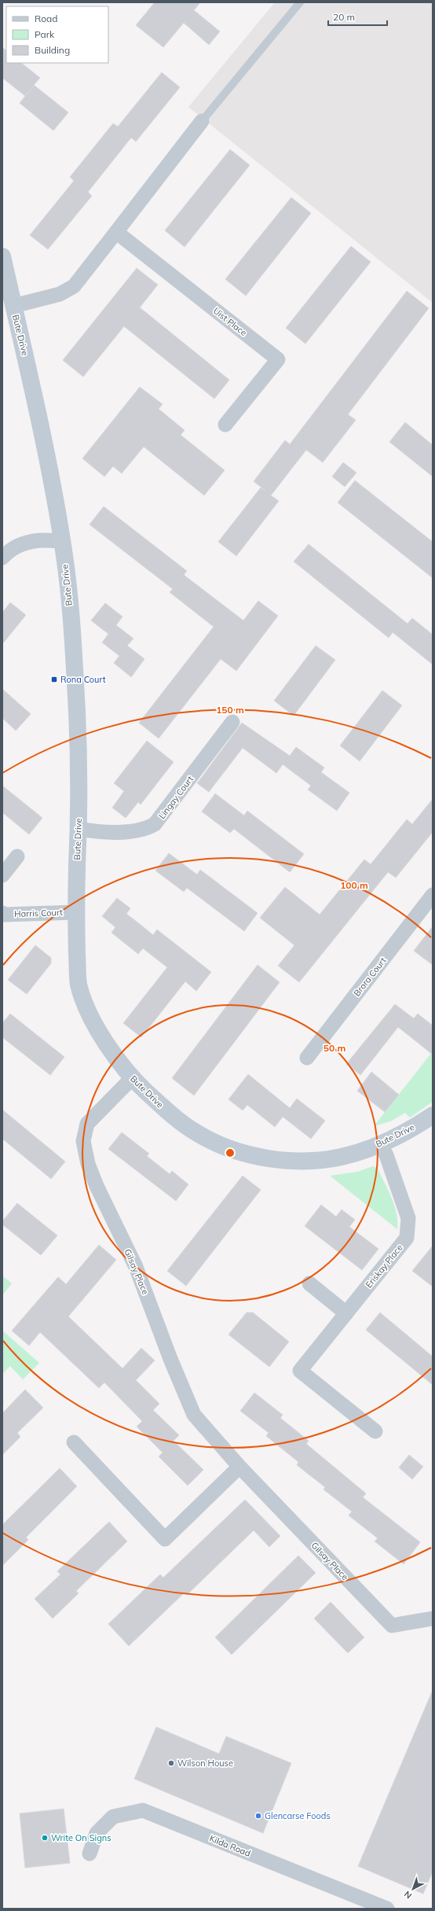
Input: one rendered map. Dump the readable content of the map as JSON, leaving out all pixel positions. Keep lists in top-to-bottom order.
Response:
{
  "streets": {
    "street": [
      "Uist Place",
      "Bute Drive",
      "Lingay Court",
      "Harris Court",
      "Brora Court",
      "Eriskay Place",
      "Gilsay Place",
      "Kilda Road"
    ]
  },
  "crossings": [
    ["Bute Drive", "Lingay Court"],
    ["Bute Drive", "Harris Court"],
    ["Bute Drive", "Eriskay Place"],
    ["Bute Drive", "Gilsay Place"]
  ],
  "places": {
    "transit": ["Rona Court"],
    "other": ["Wilson House", "Glencarse Foods", "Write On Signs"]
  },
  "legend": ["Road", "Park", "Building"],
  "scale_bar": "20 m",
  "north": "bottom left",
  "rings": ["150 m", "100 m", "50 m"]
}
